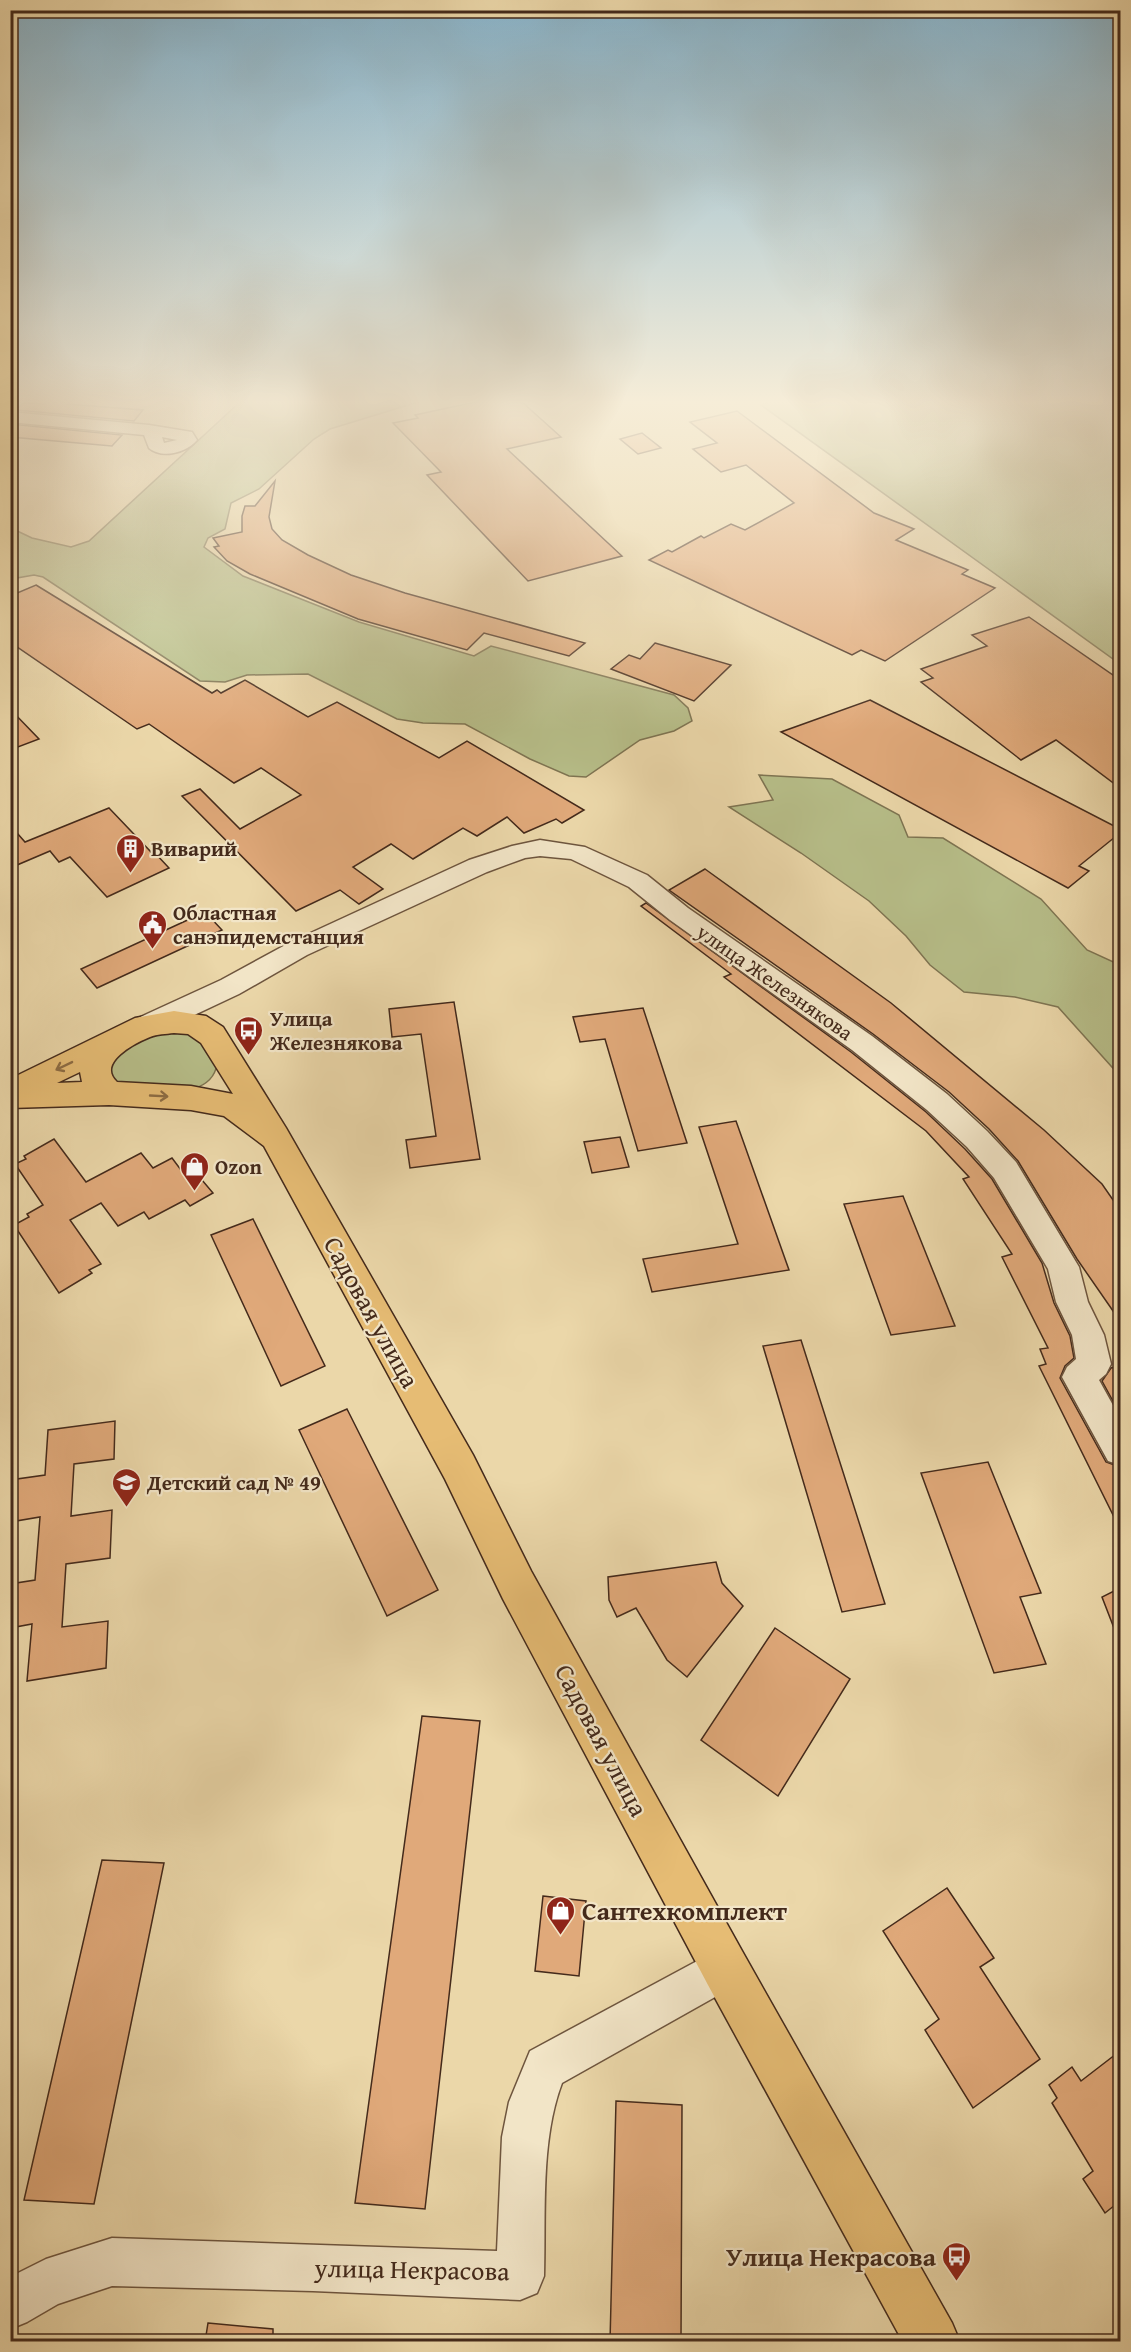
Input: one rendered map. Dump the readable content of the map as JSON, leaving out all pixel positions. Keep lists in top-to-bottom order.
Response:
{
  "streets": {
    "main road": ["Садовая улица"],
    "street": ["улица Железнякова", "улица Некрасова"]
  },
  "crossings": [
    ["улица Железнякова", "Садовая улица"],
    ["Садовая улица", "улица Некрасова"]
  ],
  "places": {
    "building": ["Виварий"],
    "public building": ["Областная санэпидемстанция"],
    "bus stop": ["Улица Железнякова", "Улица Некрасова"],
    "shop": ["Ozon", "Сантехкомплект"],
    "school or university": ["Детский сад № 49"]
  }
}
